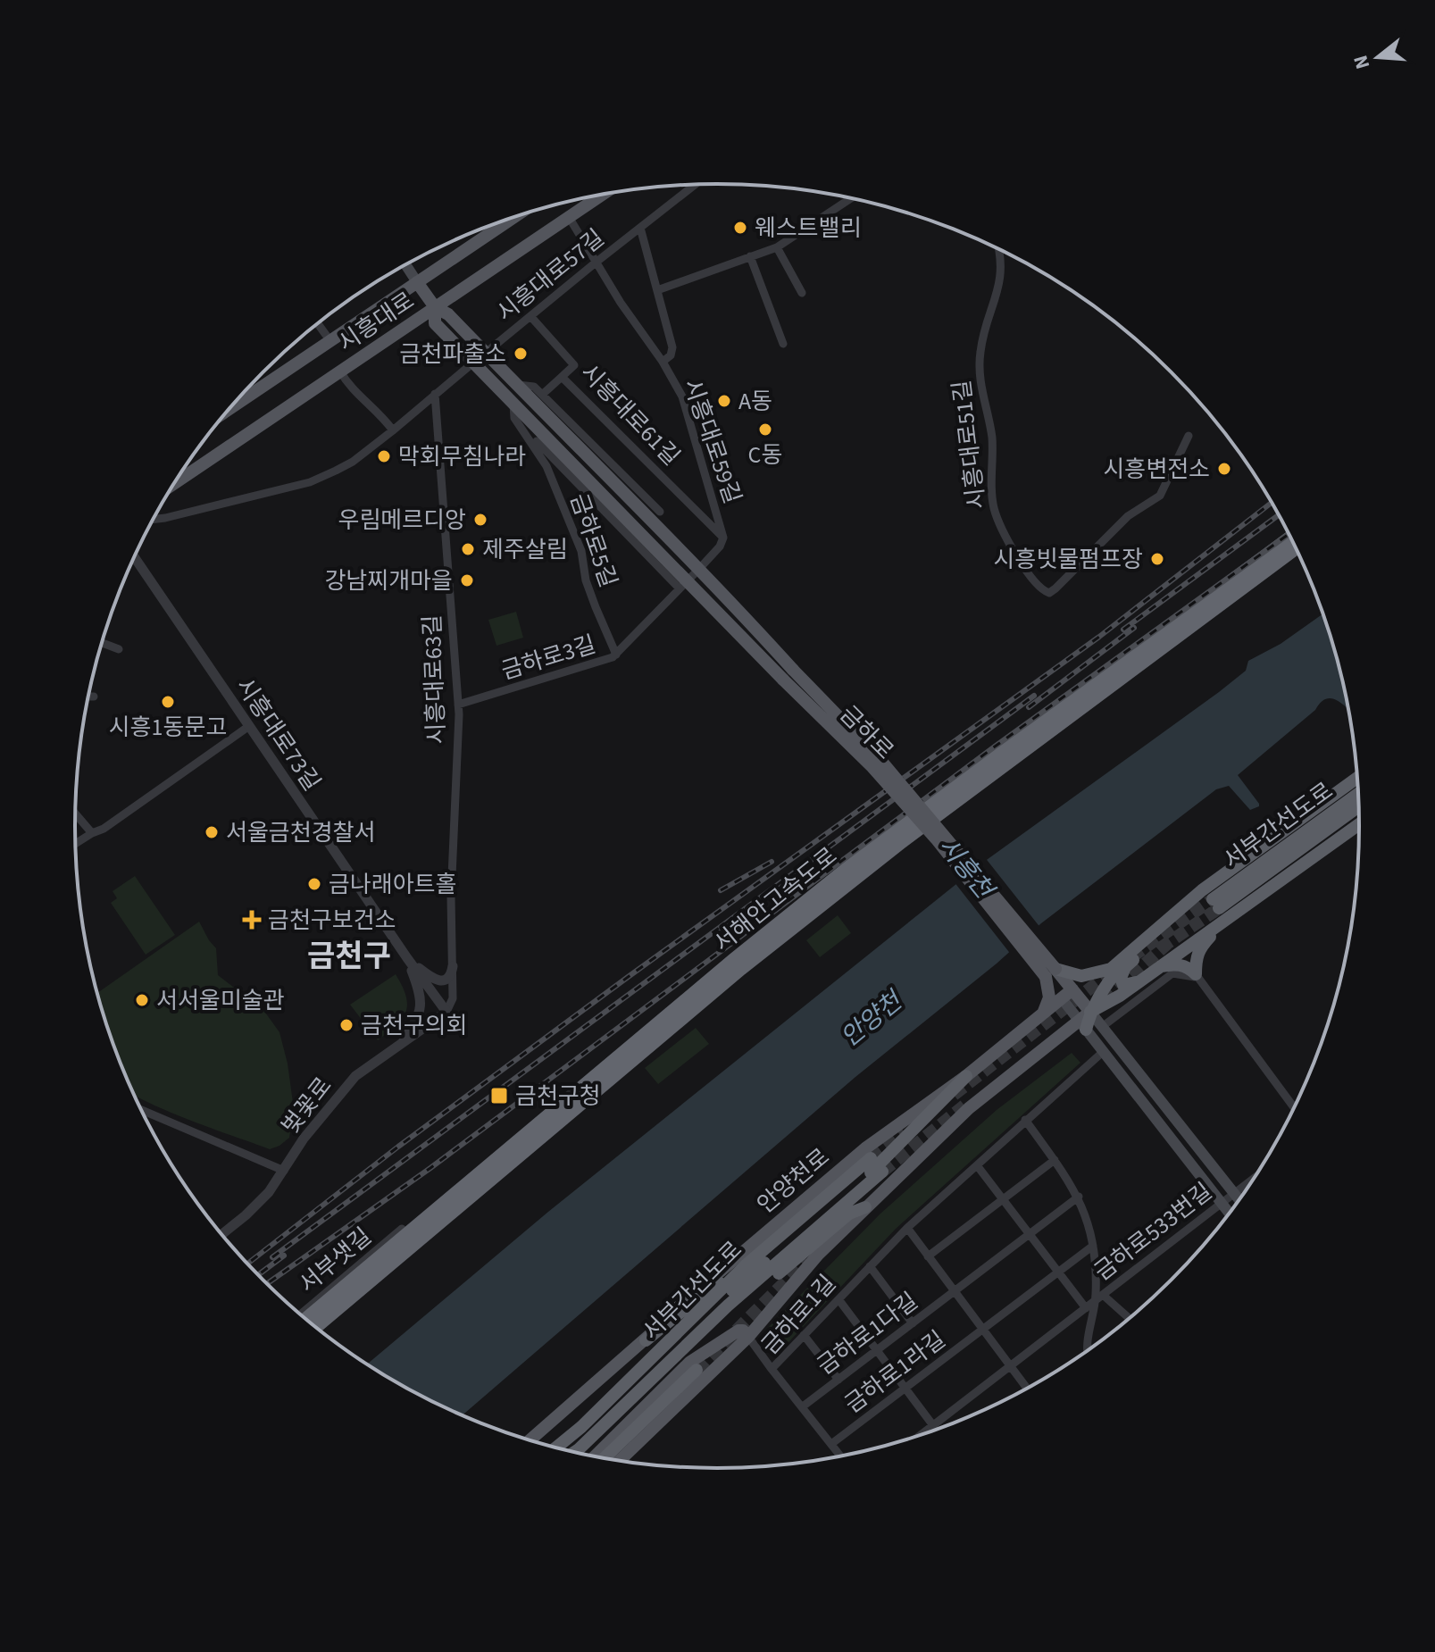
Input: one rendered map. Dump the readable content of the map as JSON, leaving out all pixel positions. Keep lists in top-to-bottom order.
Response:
{
  "streets": {
    "highway": ["서부간선도로", "서해안고속도로"],
    "main road": ["시흥대로", "금하로", "안양천로"],
    "street": [
      "시흥대로57길",
      "시흥대로61길",
      "시흥대로59길",
      "시흥대로51길",
      "금하로5길",
      "금하로3길",
      "시흥대로63길",
      "시흥대로73길",
      "벚꽃로",
      "금하로533번길",
      "서부샛길",
      "금하로1길",
      "금하로1다길",
      "금하로1라길"
    ]
  },
  "crossings": [
    ["시흥대로57길", "시흥대로61길"],
    ["시흥대로57길", "시흥대로59길"],
    ["시흥대로57길", "금하로"],
    ["시흥대로", "시흥대로59길"],
    ["시흥대로", "금하로"],
    ["시흥대로61길", "시흥대로59길"],
    ["시흥대로59길", "금하로3길"],
    ["시흥대로59길", "금하로"],
    ["금하로5길", "금하로3길"],
    ["금하로5길", "금하로"],
    ["금하로3길", "시흥대로63길"],
    ["금하로3길", "금하로"],
    ["시흥대로63길", "시흥대로73길"],
    ["시흥대로63길", "벚꽃로"],
    ["금하로", "안양천로"],
    ["금하로", "금하로533번길"],
    ["금하로", "금하로1길"],
    ["시흥대로73길", "벚꽃로"],
    ["금하로1길", "금하로1다길"],
    ["금하로1길", "금하로1라길"]
  ],
  "districts": ["금천구"],
  "water": ["시흥천", "안양천"],
  "places": {
    "other": [
      "웨스트밸리",
      "금천파출소",
      "A동",
      "C동",
      "막회무침나라",
      "시흥변전소",
      "우림메르디앙",
      "제주살림",
      "시흥빗물펌프장",
      "강남찌개마을",
      "시흥1동문고",
      "서울금천경찰서",
      "금나래아트홀",
      "서서울미술관",
      "금천구의회"
    ],
    "health": ["금천구보건소"],
    "transit": ["금천구청"]
  },
  "north": "left"
}
